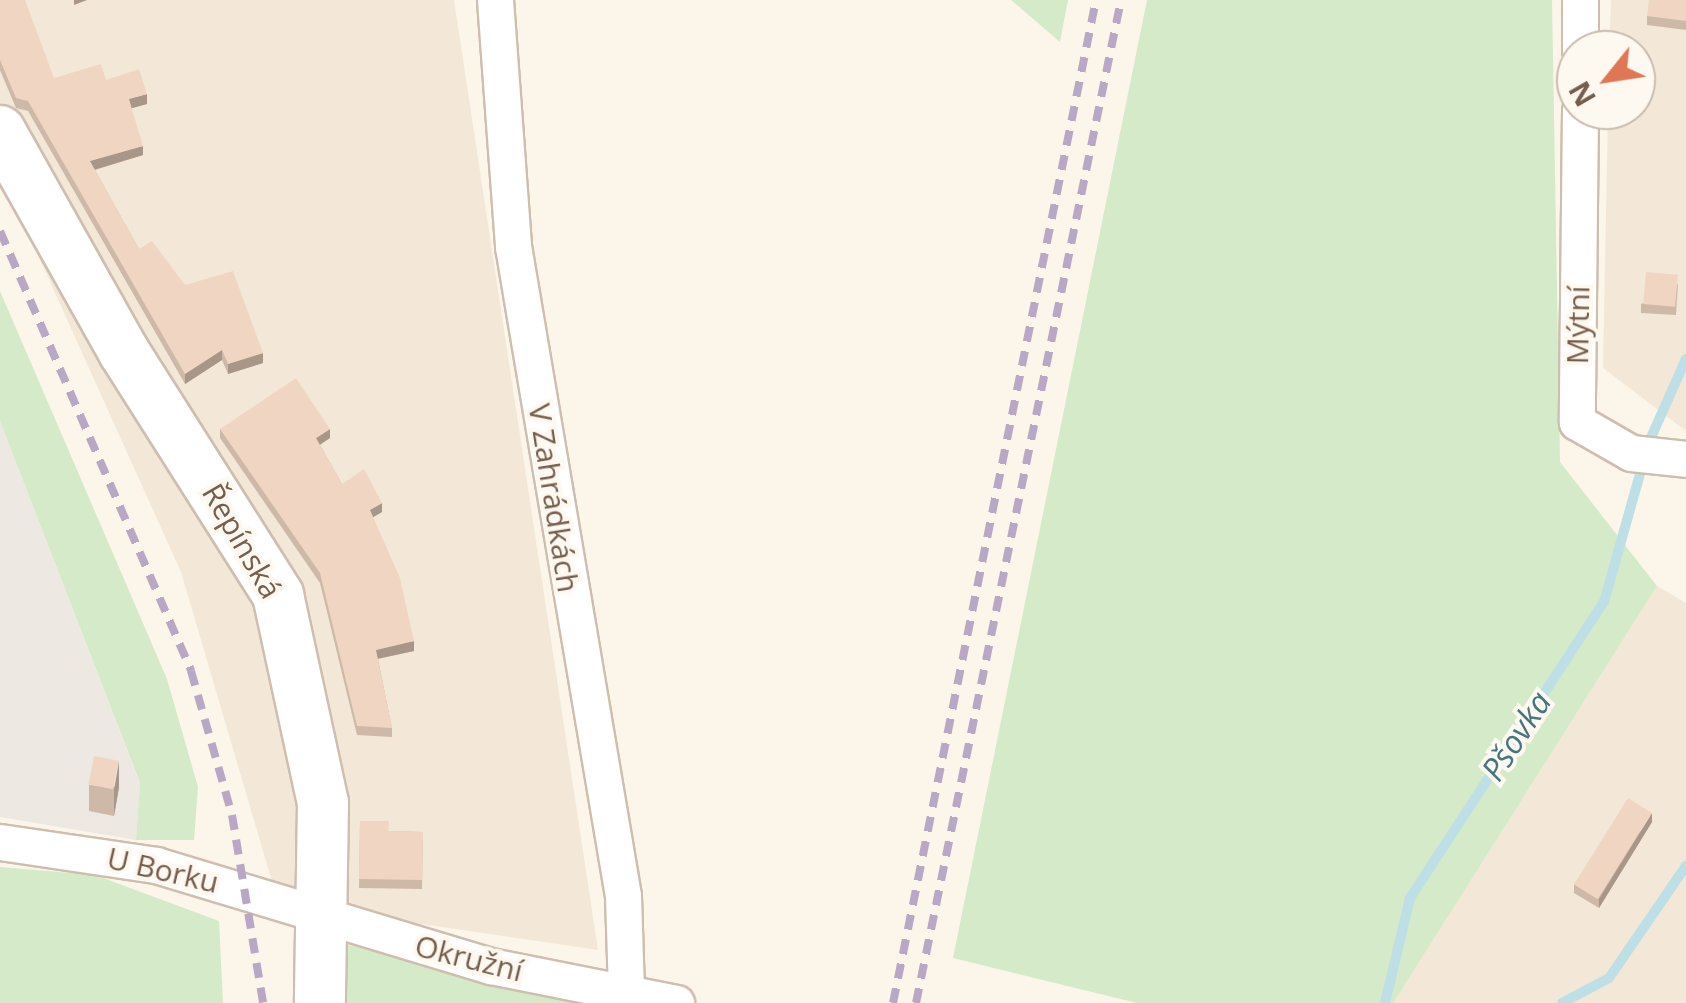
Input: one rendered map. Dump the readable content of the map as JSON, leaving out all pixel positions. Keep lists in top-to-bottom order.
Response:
{
  "streets": {
    "street": [
      "Mýtní",
      "V Zahrádkách",
      "Řepínská",
      "U Borku",
      "Okružní"
    ]
  },
  "crossings": [
    ["V Zahrádkách", "Okružní"],
    ["Řepínská", "U Borku"],
    ["Řepínská", "Okružní"],
    ["U Borku", "Okružní"]
  ],
  "water": ["Pšovka"],
  "north": "bottom left"
}
